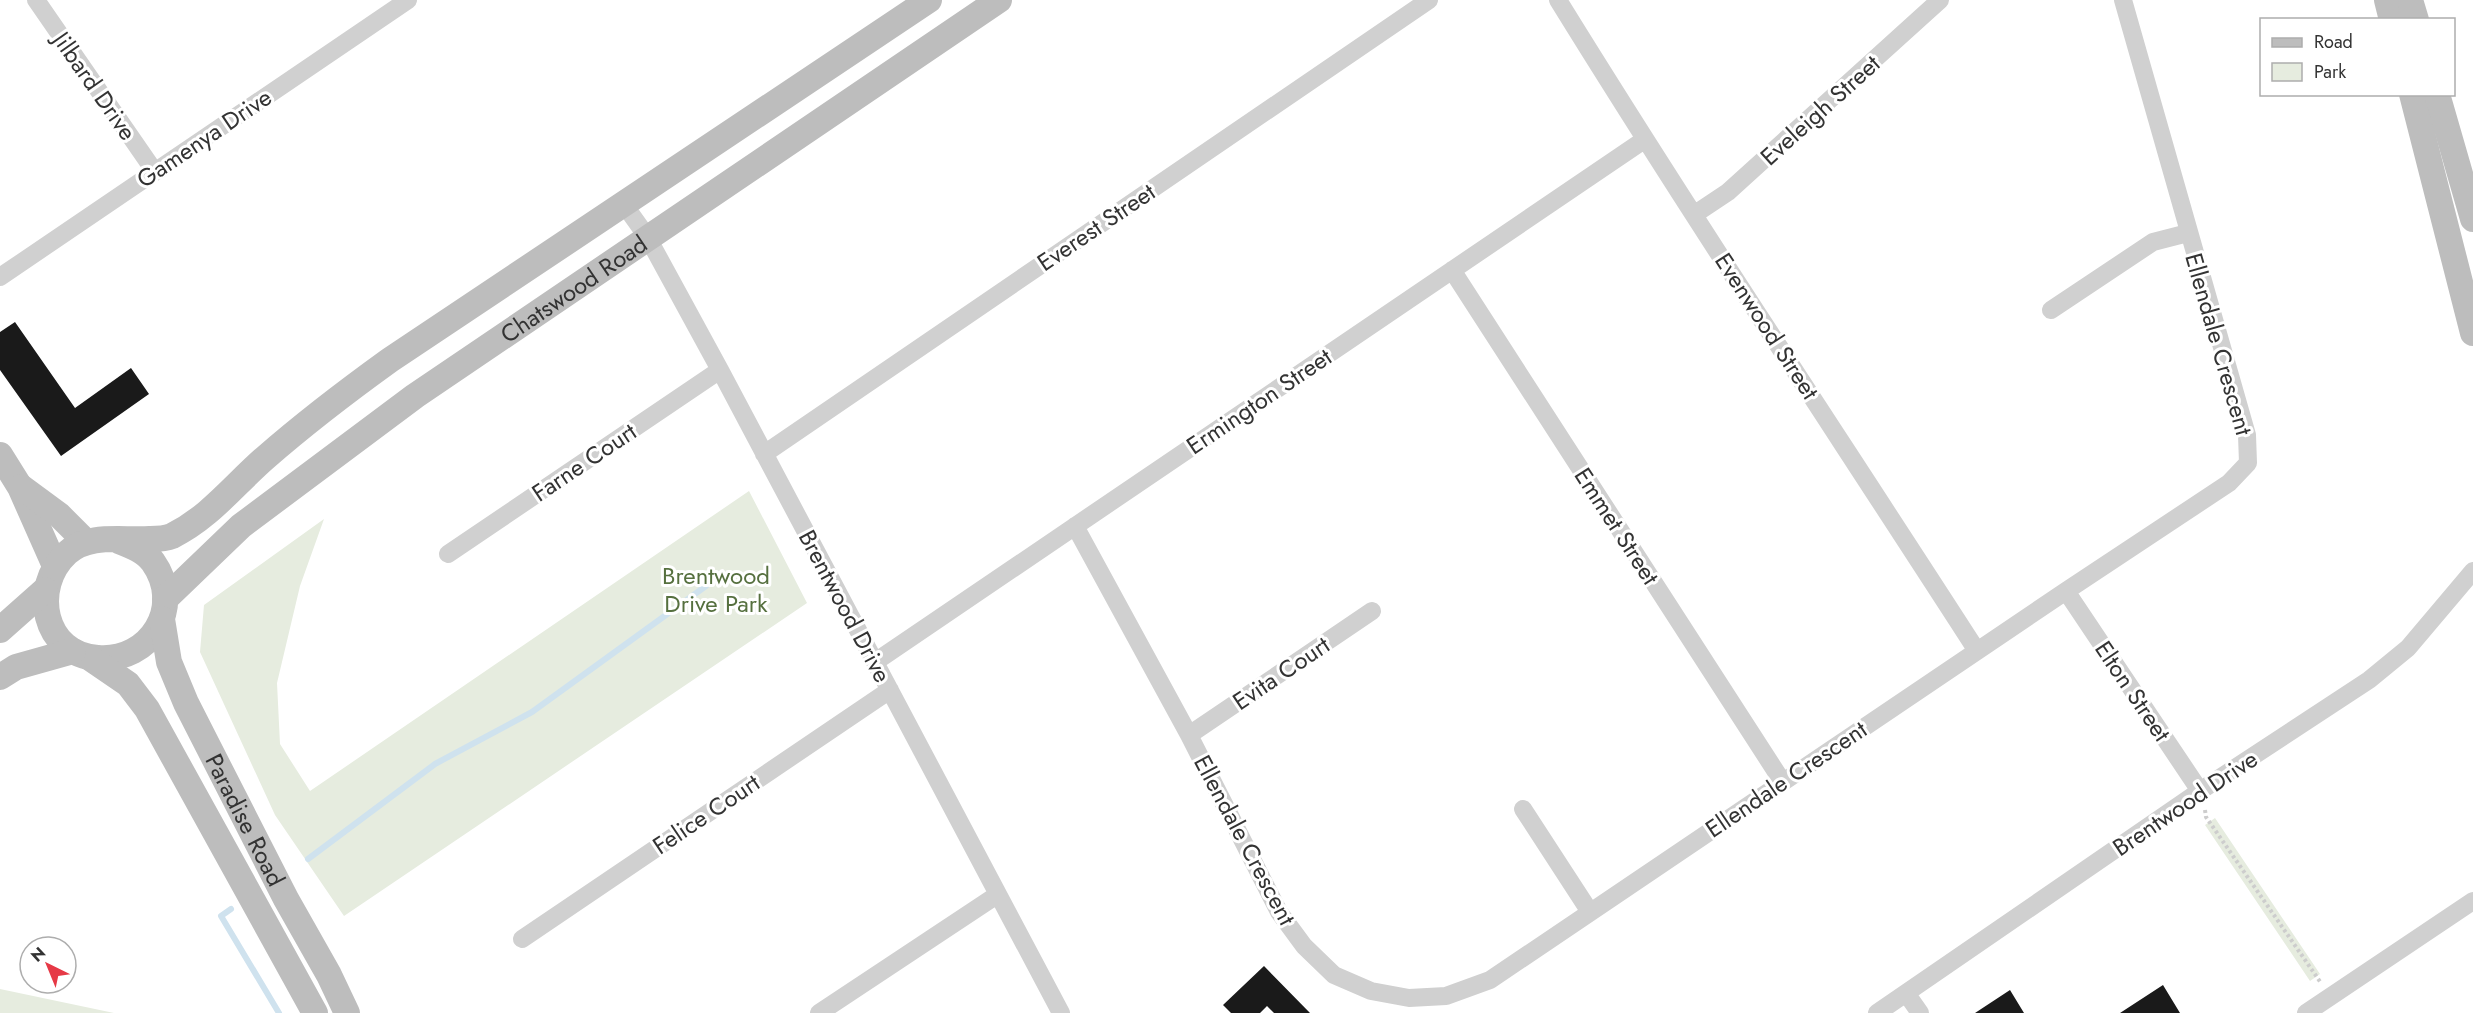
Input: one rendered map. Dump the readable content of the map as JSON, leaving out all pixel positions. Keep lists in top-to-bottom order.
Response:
{
  "streets": {
    "main road": ["Chatswood Road", "Paradise Road"],
    "street": [
      "Jilbard Drive",
      "Eveleigh Street",
      "Gamenya Drive",
      "Everest Street",
      "Evenwood Street",
      "Ellendale Crescent",
      "Ermington Street",
      "Farne Court",
      "Emmet Street",
      "Brentwood Drive",
      "Evita Court",
      "Elton Street",
      "Felice Court"
    ]
  },
  "crossings": [
    ["Jilbard Drive", "Gamenya Drive"],
    ["Eveleigh Street", "Evenwood Street"],
    ["Everest Street", "Brentwood Drive"],
    ["Chatswood Road", "Brentwood Drive"],
    ["Chatswood Road", "Paradise Road"],
    ["Evenwood Street", "Ellendale Crescent"],
    ["Evenwood Street", "Ermington Street"],
    ["Ellendale Crescent", "Ermington Street"],
    ["Ellendale Crescent", "Emmet Street"],
    ["Ellendale Crescent", "Evita Court"],
    ["Ellendale Crescent", "Elton Street"],
    ["Ermington Street", "Emmet Street"],
    ["Ermington Street", "Brentwood Drive"],
    ["Farne Court", "Brentwood Drive"],
    ["Brentwood Drive", "Elton Street"],
    ["Brentwood Drive", "Felice Court"]
  ],
  "parks": ["Brentwood Drive Park"],
  "legend": ["Road", "Park"],
  "north": "top left"
}
